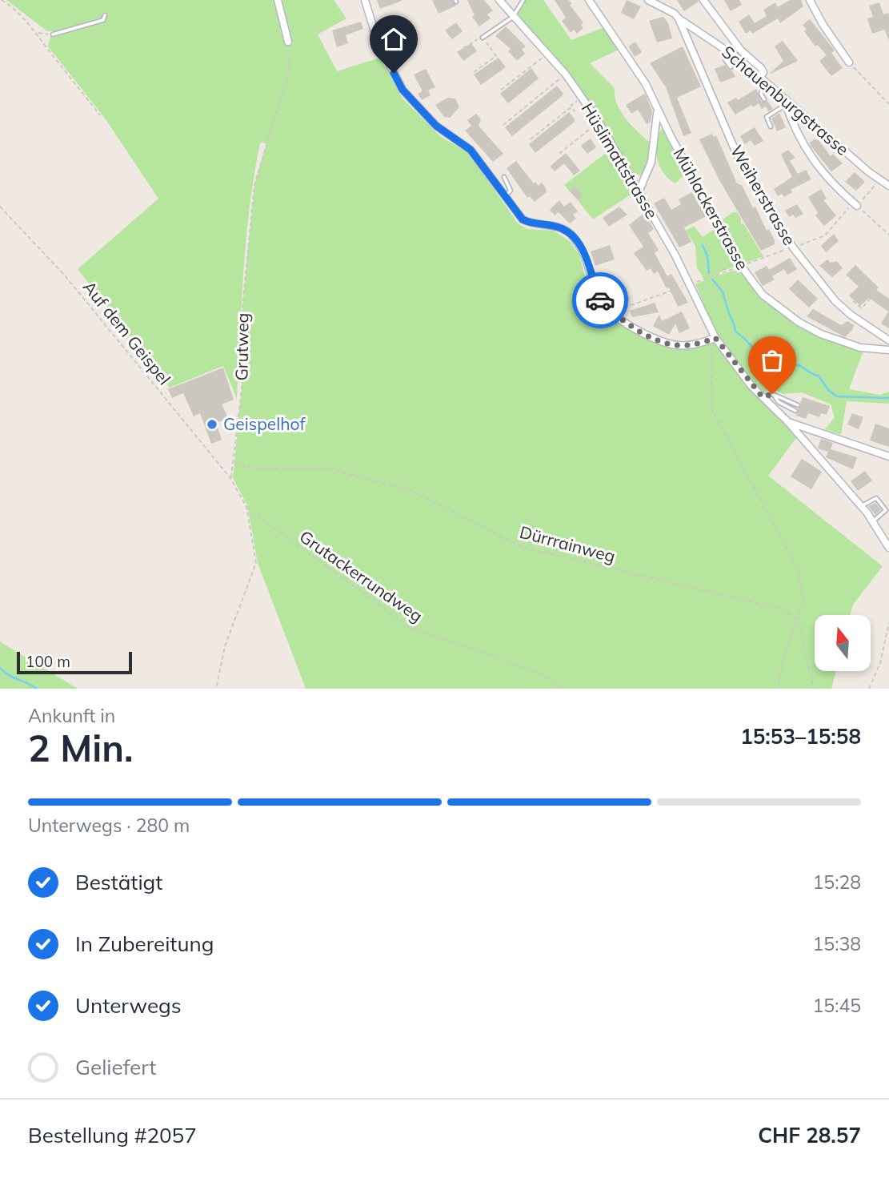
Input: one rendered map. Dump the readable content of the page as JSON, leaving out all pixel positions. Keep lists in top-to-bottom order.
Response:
{
  "streets": {
    "street": [
      "Schauenburgstrasse",
      "Hüslimattstrasse",
      "Weiherstrasse",
      "Mühlackerstrasse"
    ],
    "path": [
      "Auf dem Geispel",
      "Grutweg",
      "Dürrrainweg",
      "Grutackerrundweg"
    ]
  },
  "crossings": [
    ["Schauenburgstrasse", "Weiherstrasse"],
    ["Auf dem Geispel", "Grutweg"],
    ["Grutweg", "Dürrrainweg"]
  ],
  "places": ["Geispelhof"],
  "scale_bar": "100 m",
  "north": "top",
  "page": {
    "scale": "100 m",
    "heading": ["2 Min.", "Ankunft in", "15:53–15:58"],
    "panel": ["Bestellung #2057", "CHF 28.57"],
    "bar": "Unterwegs · 280 m",
    "list": [
      ["Bestätigt", "15:28"],
      ["In Zubereitung", "15:38"],
      ["Unterwegs", "15:45"],
      "Geliefert"
    ]
  }
}
